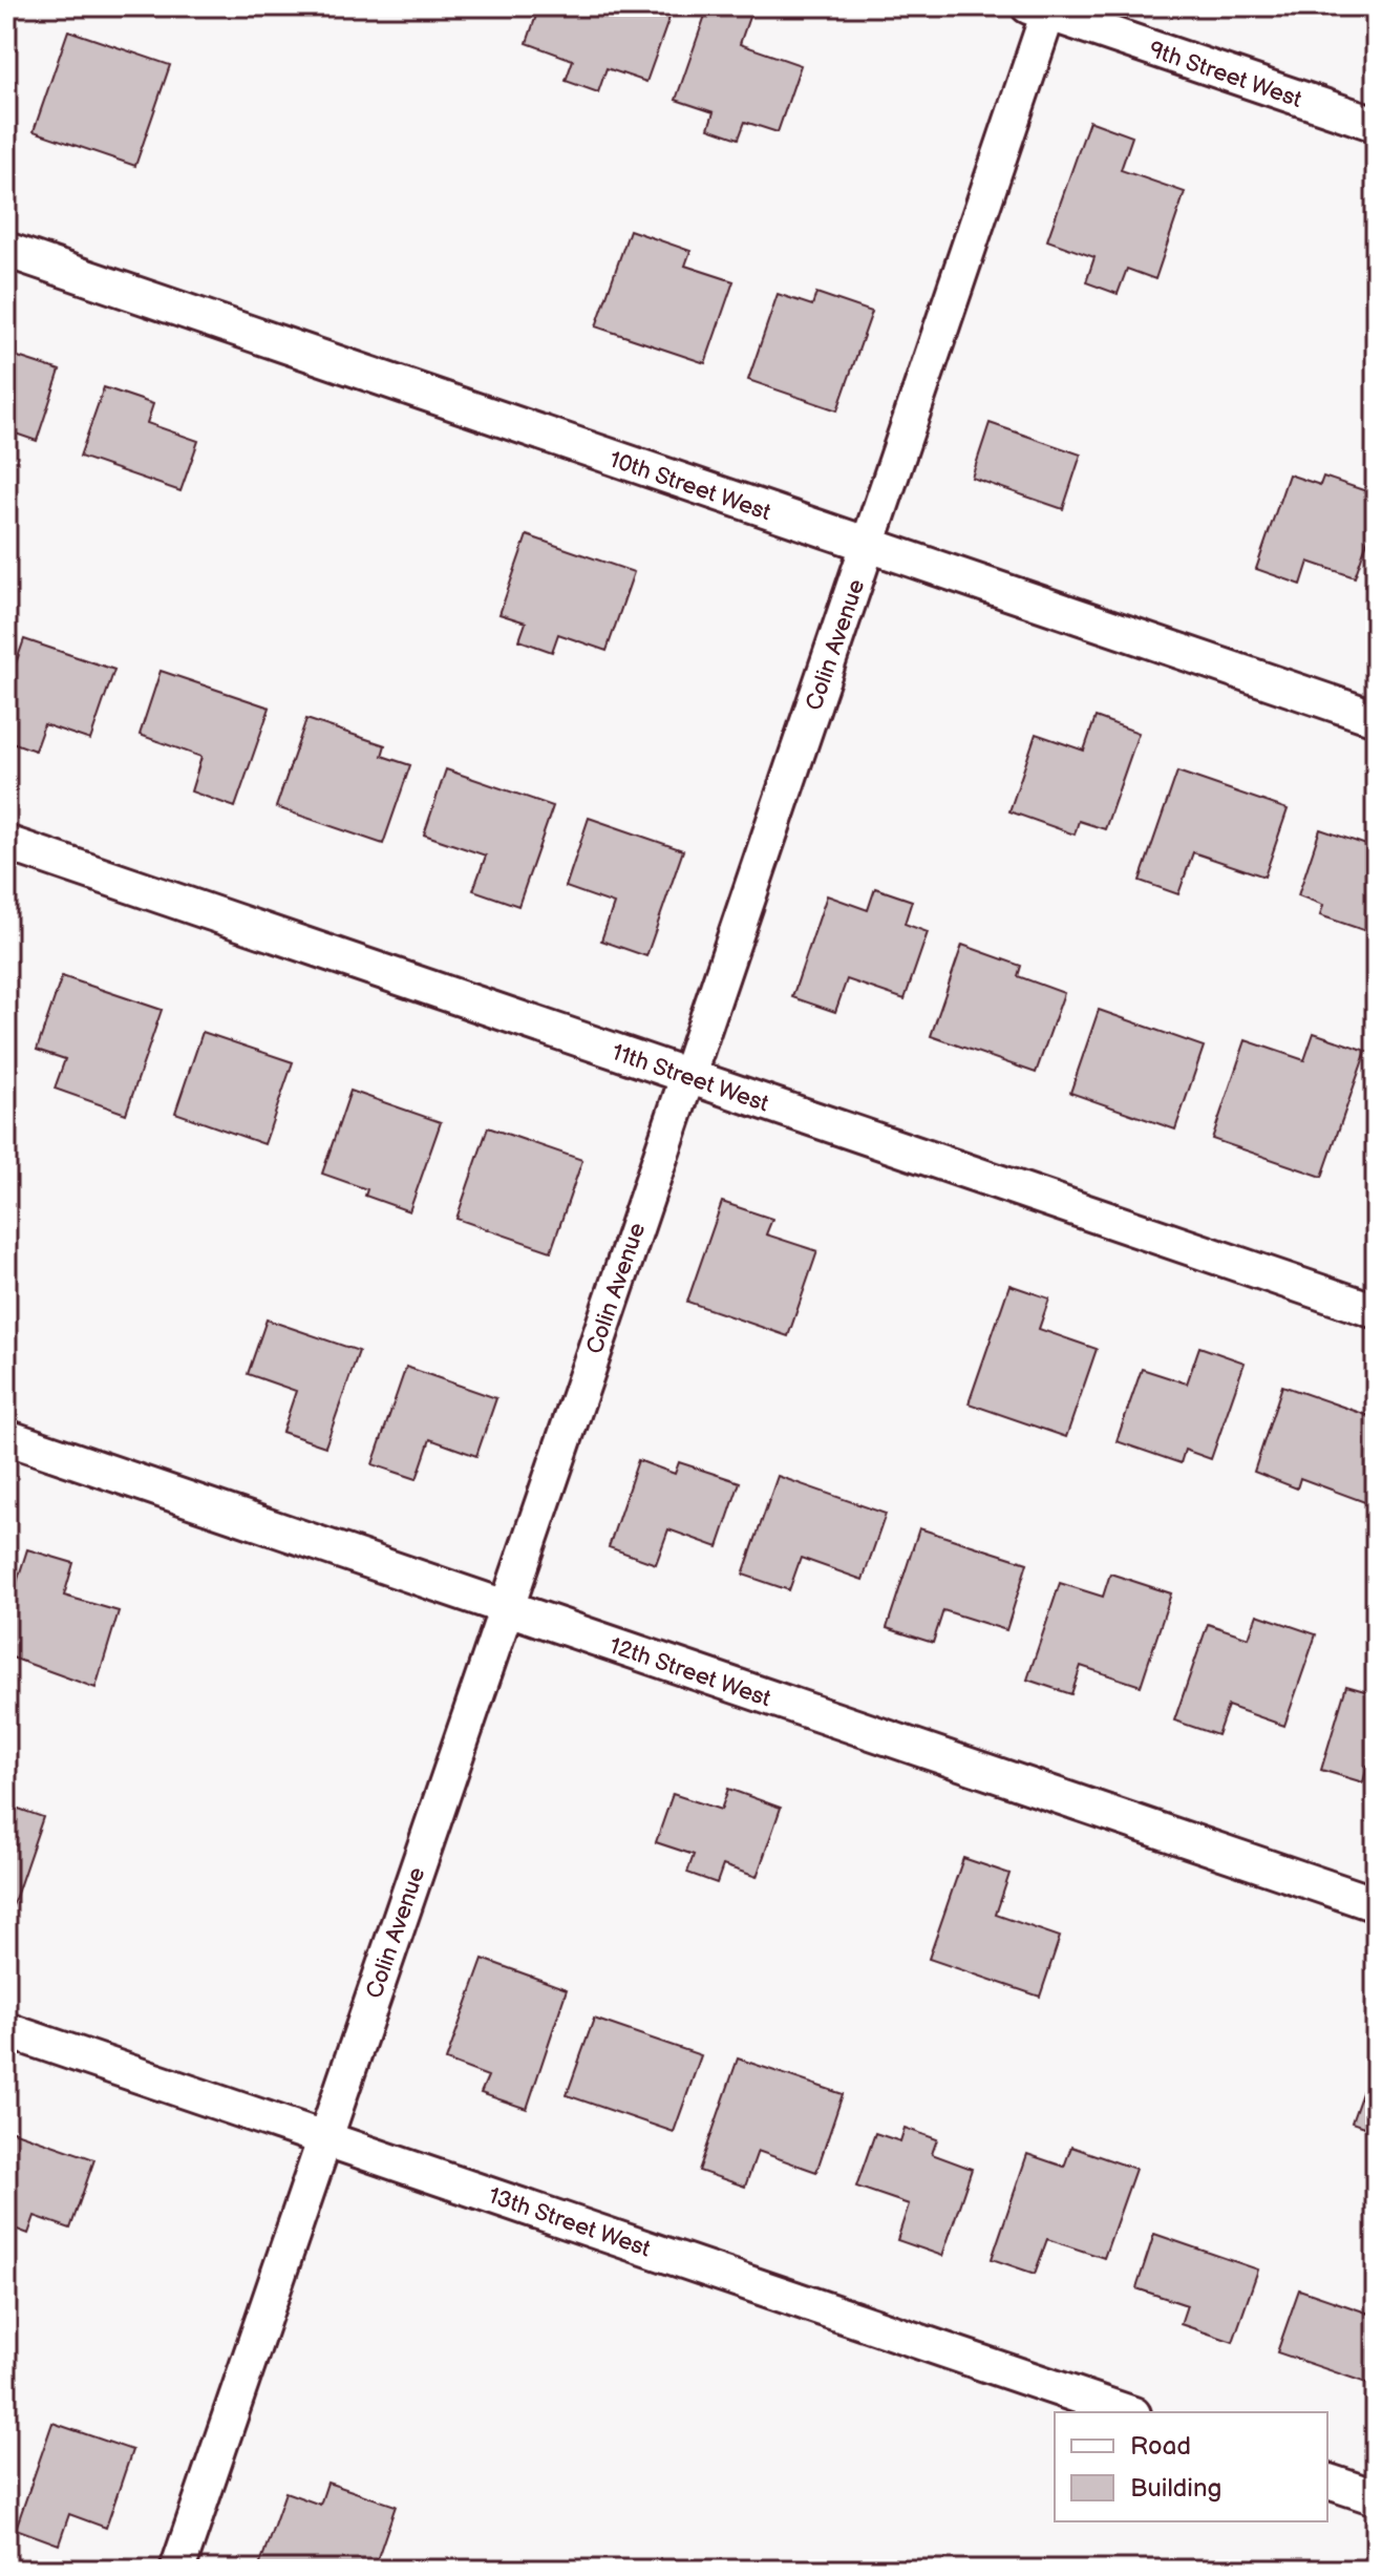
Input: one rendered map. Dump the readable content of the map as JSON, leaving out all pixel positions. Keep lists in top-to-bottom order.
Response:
{
  "streets": {
    "street": [
      "9th Street West",
      "10th Street West",
      "Colin Avenue",
      "11th Street West",
      "12th Street West",
      "13th Street West"
    ]
  },
  "crossings": [
    ["9th Street West", "Colin Avenue"],
    ["10th Street West", "Colin Avenue"],
    ["Colin Avenue", "11th Street West"],
    ["Colin Avenue", "12th Street West"],
    ["Colin Avenue", "13th Street West"]
  ],
  "legend": ["Road", "Building"]
}
